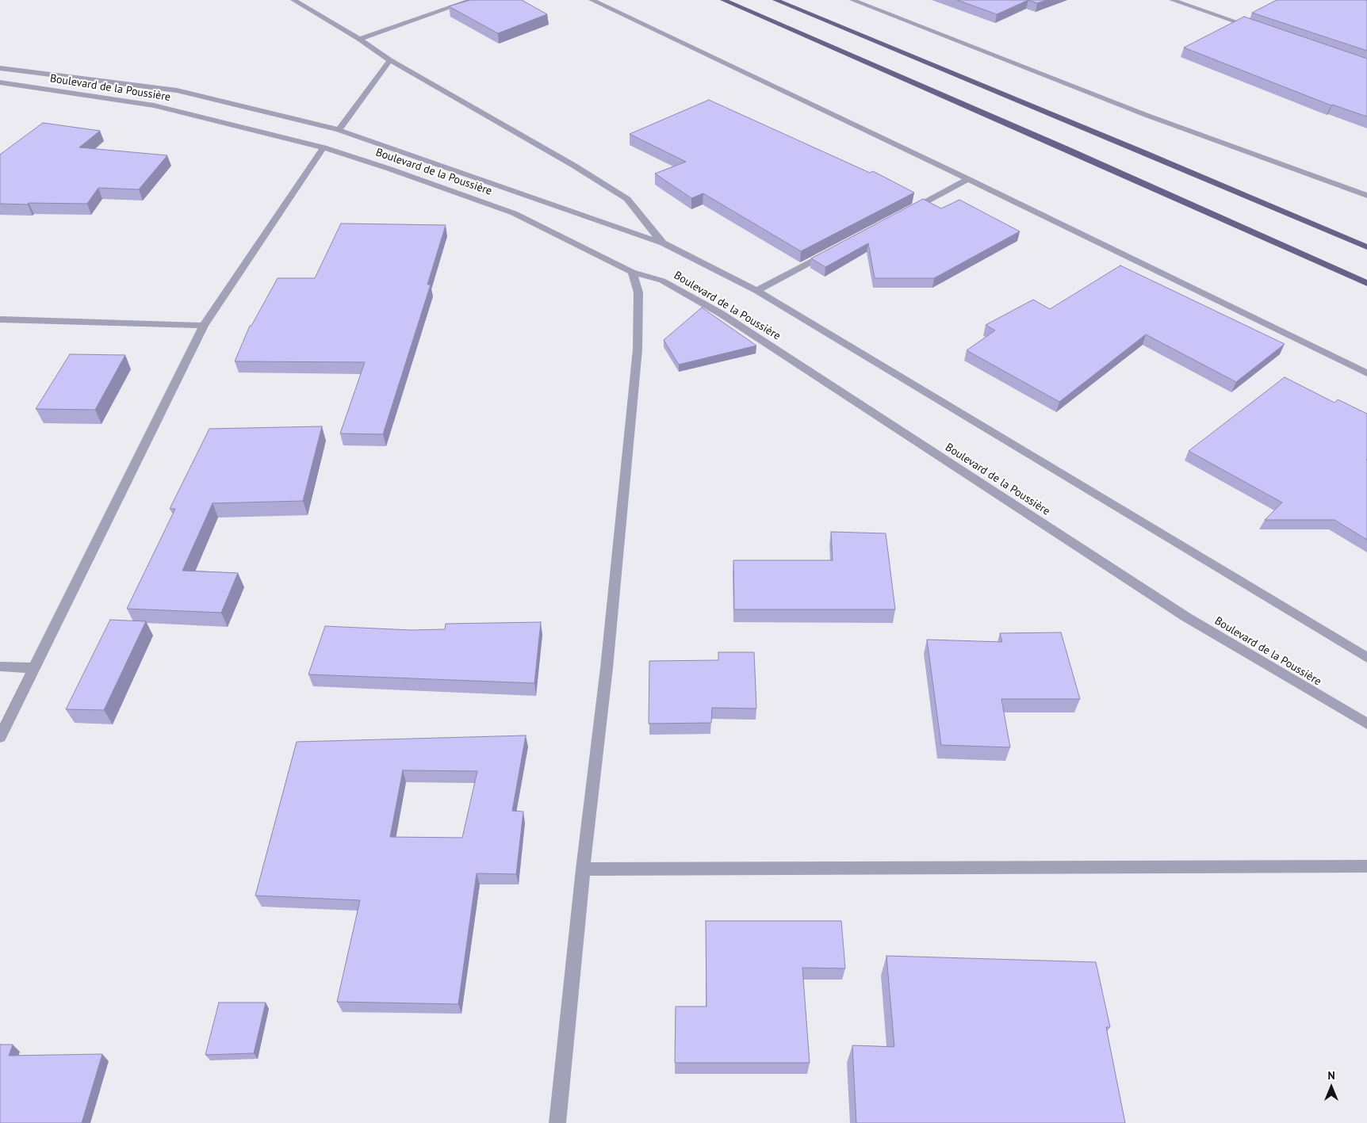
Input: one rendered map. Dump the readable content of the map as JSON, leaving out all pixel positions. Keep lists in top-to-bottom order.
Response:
{
  "streets": {
    "street": ["Boulevard de la Poussière"]
  },
  "north": "top"
}
